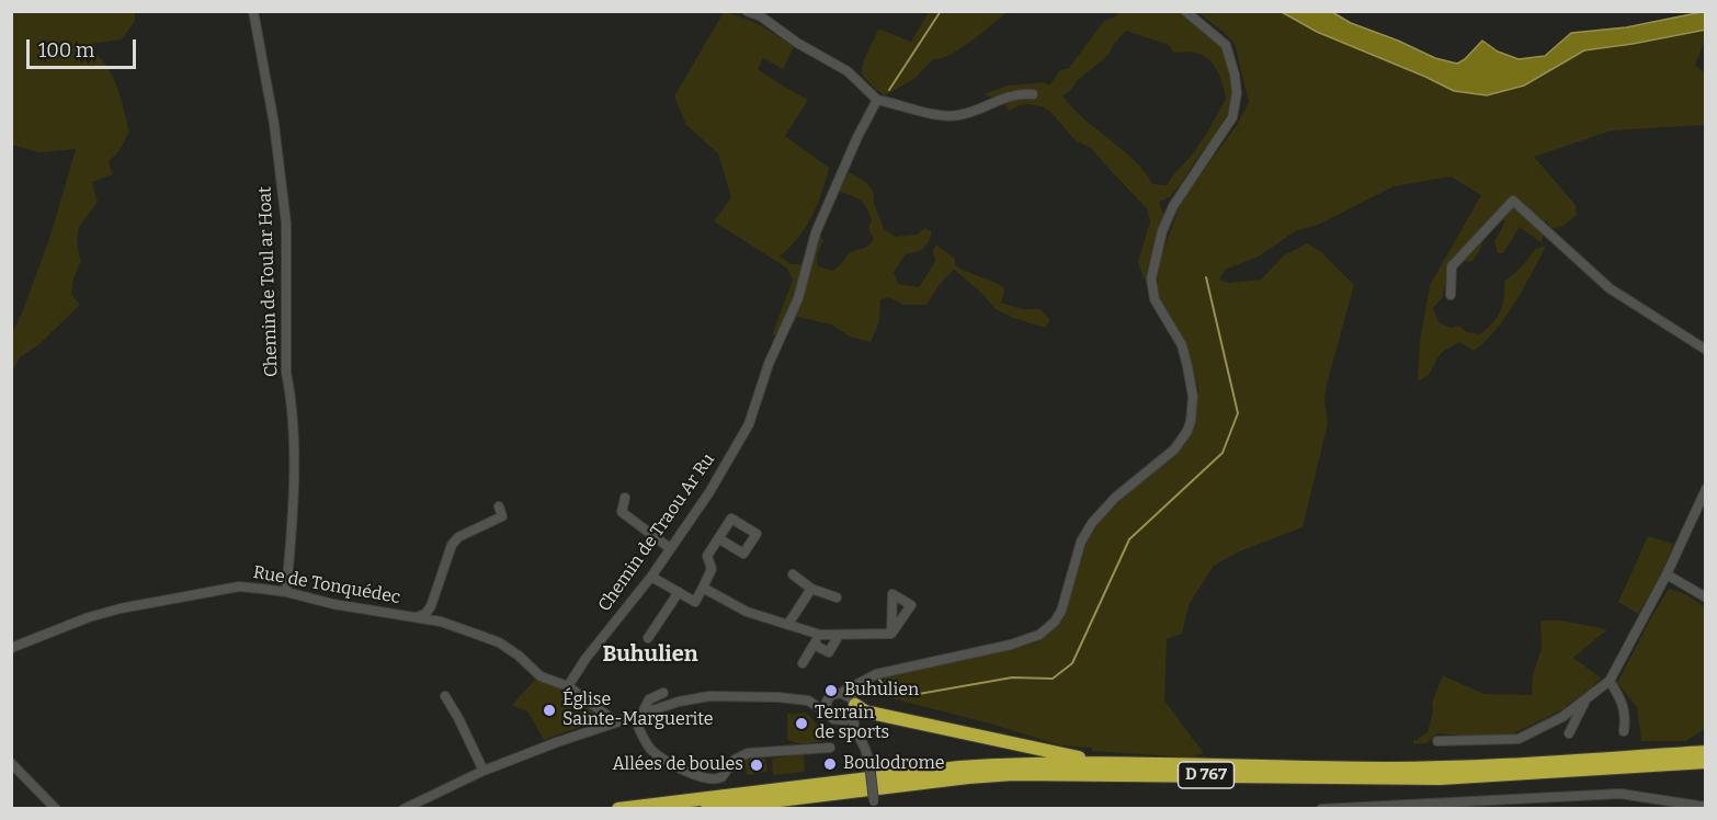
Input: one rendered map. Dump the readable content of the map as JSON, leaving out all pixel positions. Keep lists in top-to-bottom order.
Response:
{
  "streets": {
    "highway": ["D 767"],
    "street": ["Chemin de Toul ar Hoat", "Chemin de Traou Ar Ru", "Rue de Tonquédec"]
  },
  "crossings": [
    ["Chemin de Toul ar Hoat", "Rue de Tonquédec"],
    ["Chemin de Traou Ar Ru", "Rue de Tonquédec"]
  ],
  "districts": ["Buhulien"],
  "places": [
    "Buhulien",
    "Église Sainte-Marguerite",
    "Terrain de sports",
    "Boulodrome",
    "Allées de boules"
  ],
  "scale_bar": "100 m"
}
